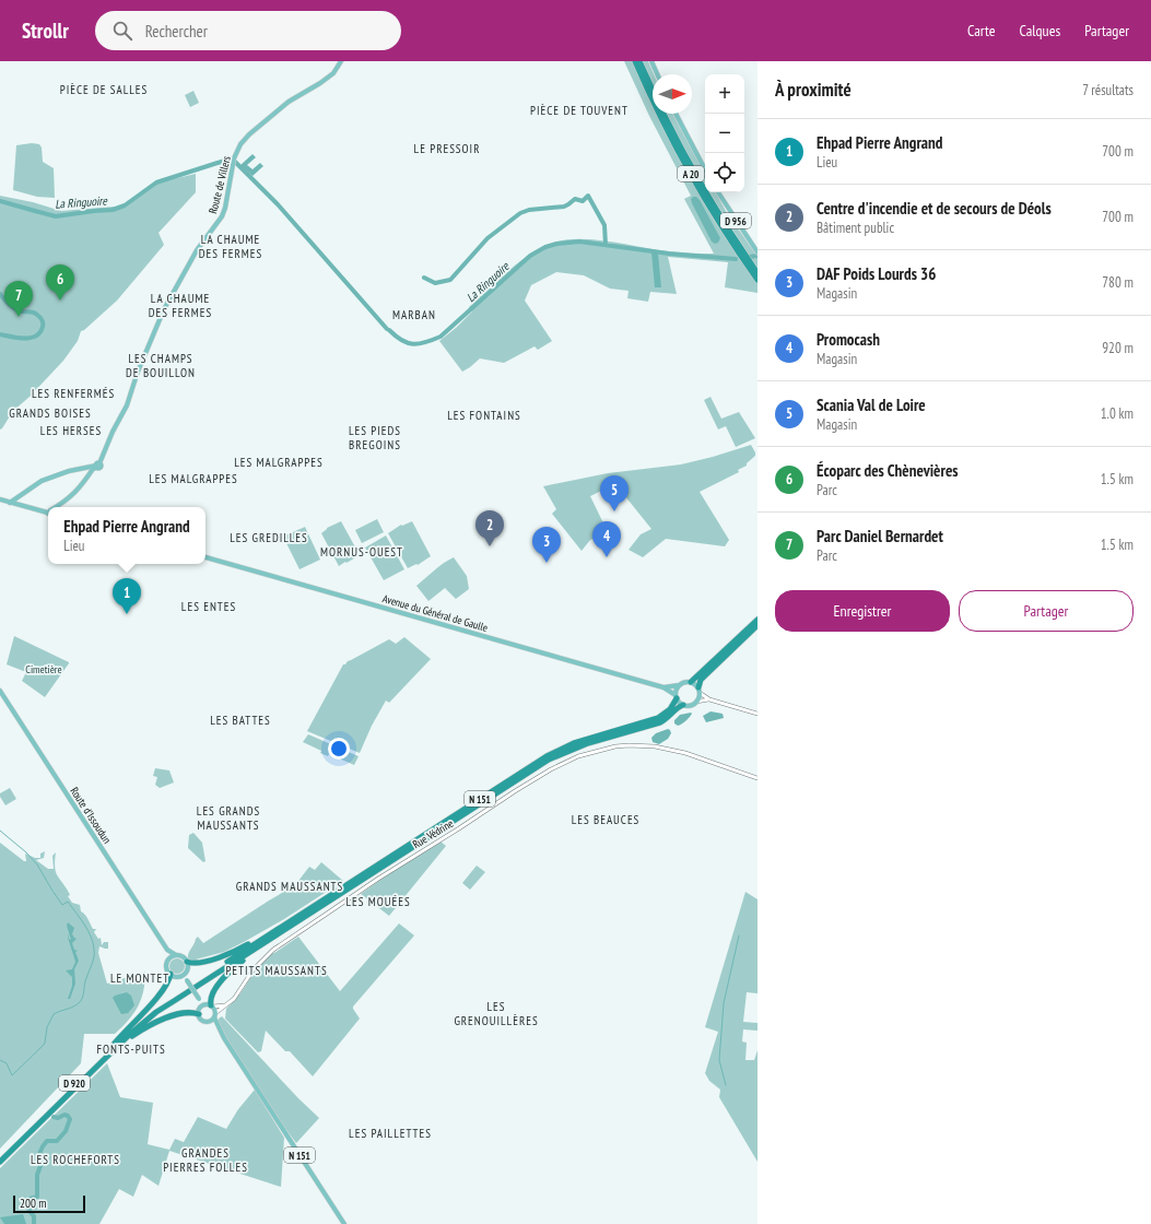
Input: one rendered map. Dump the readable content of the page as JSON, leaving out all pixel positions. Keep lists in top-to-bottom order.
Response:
{
  "streets": {
    "highway": ["A 20", "N 151", "D 920"],
    "main road": [
      "Route de Villers",
      "D 956",
      "Avenue du Général de Gaulle",
      "Route d'Issoudun"
    ],
    "street": ["Rue Védrine"]
  },
  "crossings": [
    ["Avenue du Général de Gaulle", "N 151"],
    ["N 151", "Route d'Issoudun"],
    ["N 151", "Rue Védrine"],
    ["N 151", "D 920"],
    ["Route d'Issoudun", "D 920"]
  ],
  "districts": [
    "PIÈCE DE SALLES",
    "PIÈCE DE TOUVENT",
    "LE PRESSOIR",
    "LA CHAUME DES FERMES",
    "LA CHAUME DES FERMES",
    "MARBAN",
    "LES CHAMPS DE BOUILLON",
    "LES RENFERMÉS",
    "GRANDS BOISES",
    "LES FONTAINS",
    "LES HERSES",
    "LES PIEDS BREGOINS",
    "LES MALGRAPPES",
    "LES MALGRAPPES",
    "LES GREDILLES",
    "MORNUS-OUEST",
    "LES ENTES",
    "LES BATTES",
    "LES GRANDS MAUSSANTS",
    "LES BEAUCES",
    "GRANDS MAUSSANTS",
    "LES MOUÉES",
    "PETITS MAUSSANTS",
    "LE MONTET",
    "LES GRENOUILLÈRES",
    "FONTS-PUITS",
    "LES PAILLETTES",
    "GRANDES PIERRES FOLLES",
    "LES ROCHEFORTS"
  ],
  "water": ["La Ringuoire"],
  "parks": ["Cimetière"],
  "scale_bar": "200 m",
  "north": "right",
  "page": {
    "header": "Strollr",
    "search": "Rechercher",
    "nav": ["Carte", "Calques", "Partager"],
    "heading": ["À proximité", "7 résultats"],
    "map_buttons": ["+", "−"],
    "list": [
      {
        "mark": "1",
        "name": "Ehpad Pierre Angrand",
        "note": "Lieu",
        "value": "700 m"
      },
      {
        "mark": "2",
        "name": "Centre d'incendie et de secours de Déols",
        "note": "Bâtiment public",
        "value": "700 m"
      },
      {
        "mark": "3",
        "name": "DAF Poids Lourds 36",
        "note": "Magasin",
        "value": "780 m"
      },
      {
        "mark": "4",
        "name": "Promocash",
        "note": "Magasin",
        "value": "920 m"
      },
      {
        "mark": "5",
        "name": "Scania Val de Loire",
        "note": "Magasin",
        "value": "1.0 km"
      },
      {
        "mark": "6",
        "name": "Écoparc des Chènevières",
        "note": "Parc",
        "value": "1.5 km"
      },
      {
        "mark": "7",
        "name": "Parc Daniel Bernardet",
        "note": "Parc",
        "value": "1.5 km"
      }
    ],
    "pins": [
      "6",
      "7",
      "5",
      "2",
      "4",
      "3",
      "1"
    ],
    "popup": ["Ehpad Pierre Angrand", "Lieu"],
    "buttons": ["Enregistrer", "Partager"],
    "scale": "200 m"
  }
}
